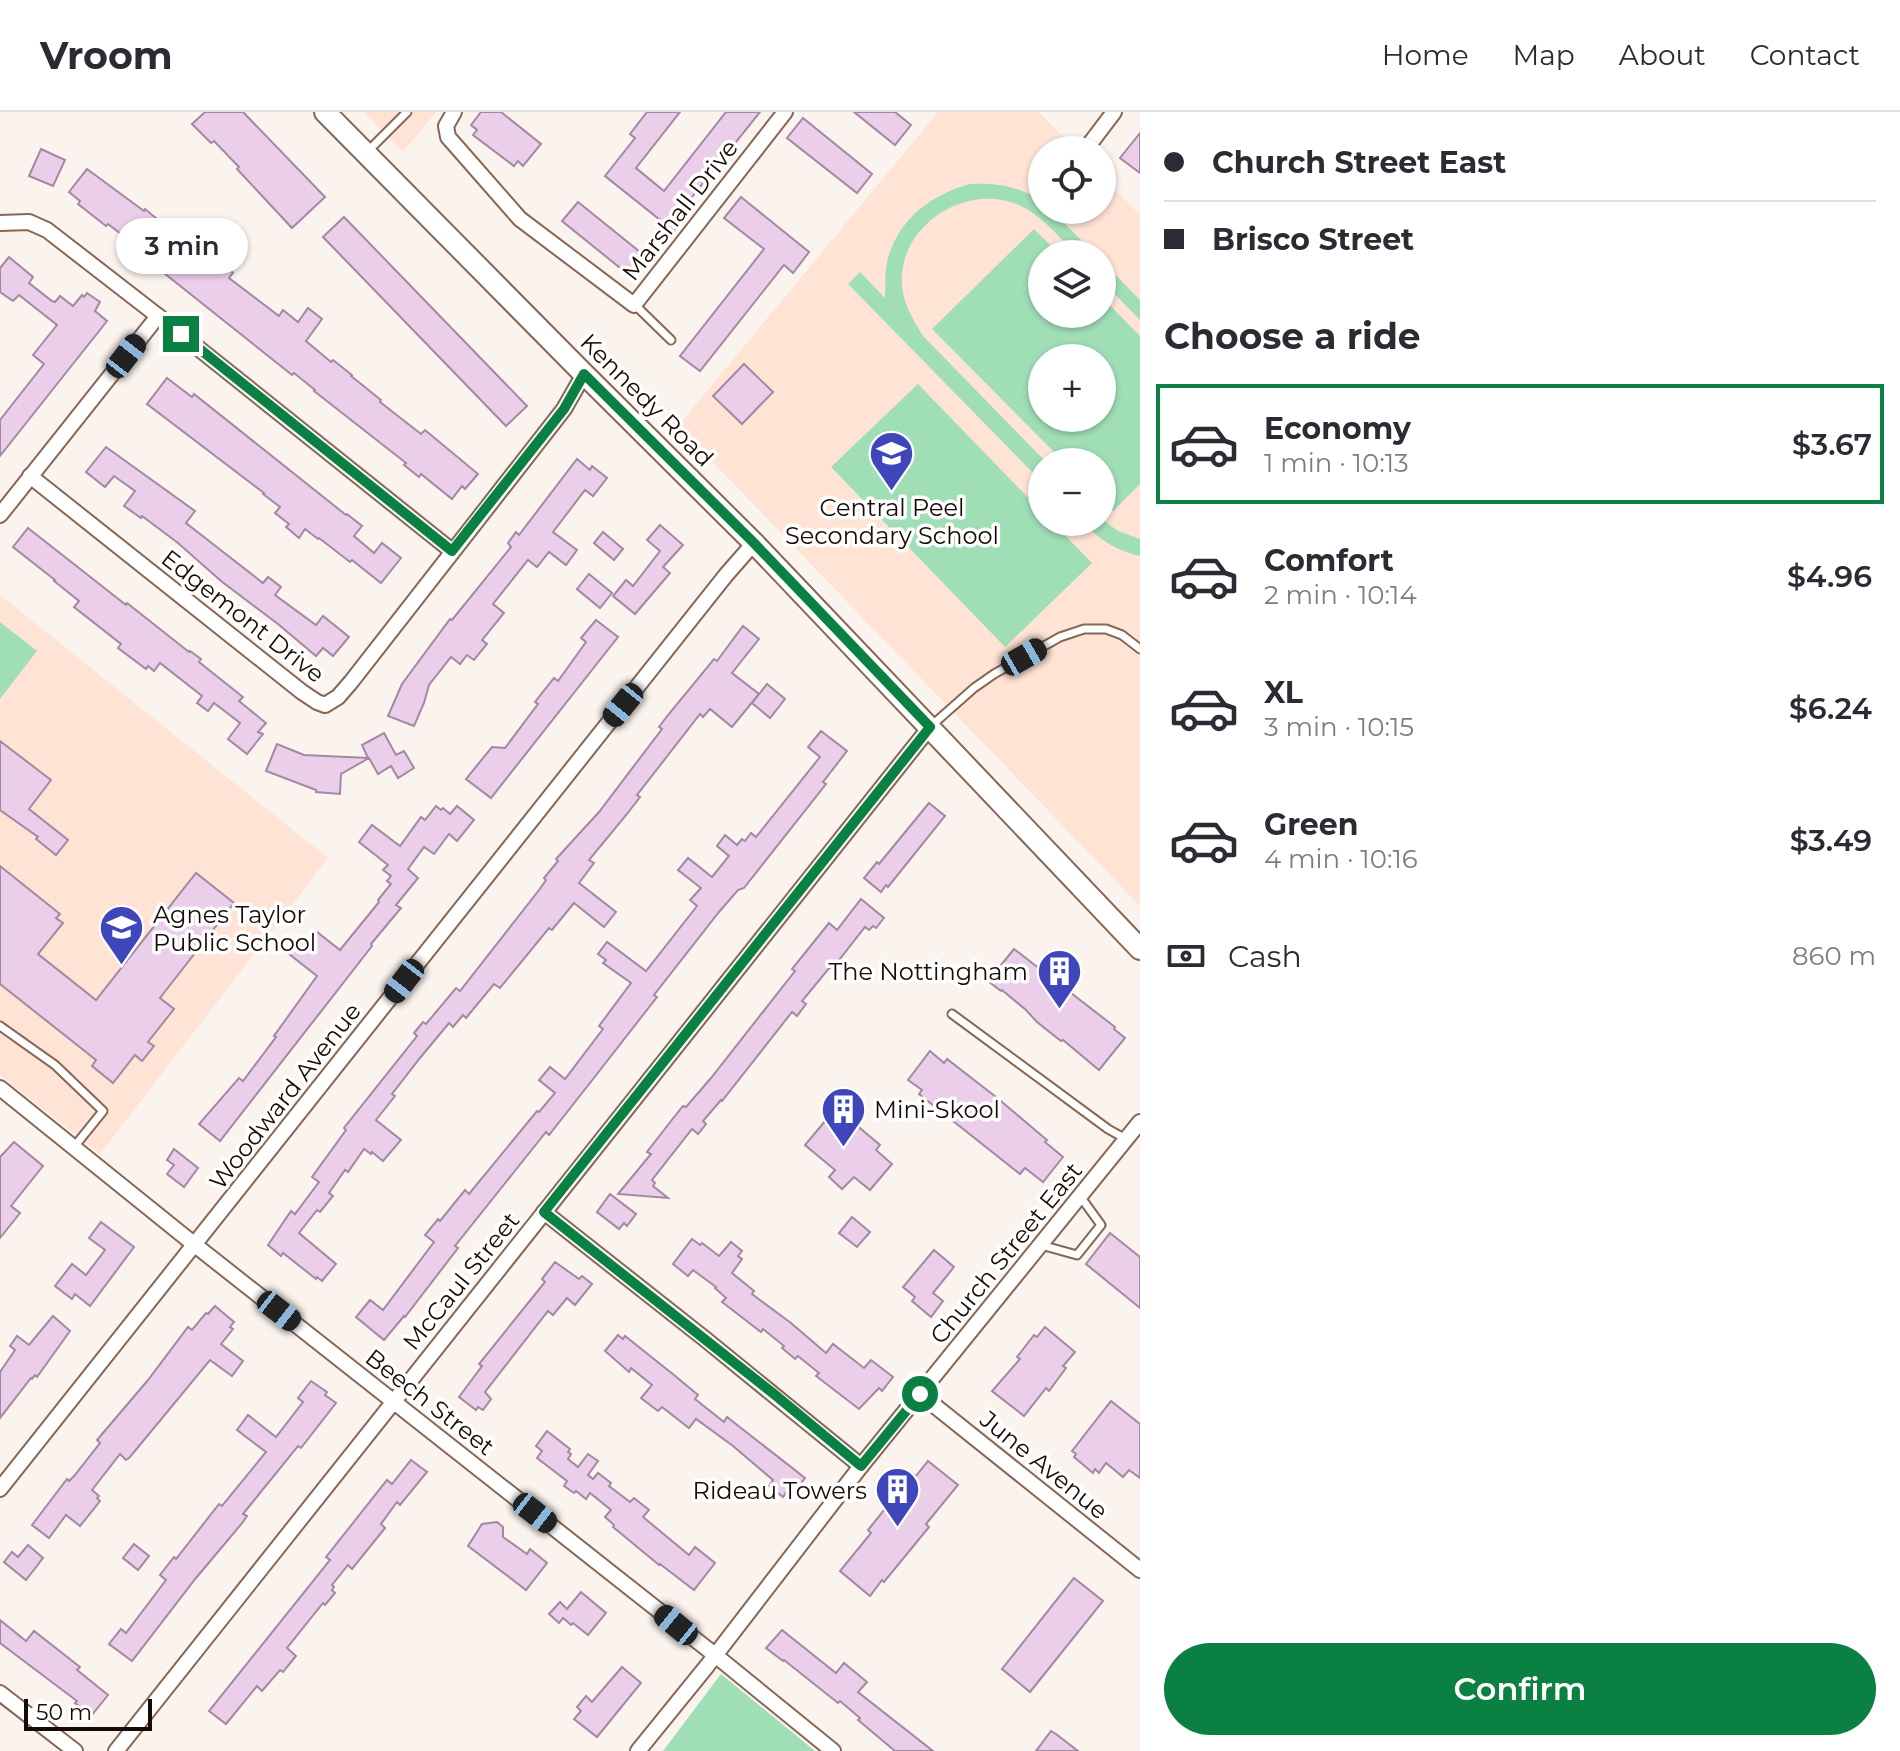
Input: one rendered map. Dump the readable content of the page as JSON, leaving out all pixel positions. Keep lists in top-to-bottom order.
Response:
{
  "streets": {
    "main road": ["Kennedy Road"],
    "street": [
      "Marshall Drive",
      "Edgemont Drive",
      "Woodward Avenue",
      "Church Street East",
      "McCaul Street",
      "Beech Street",
      "June Avenue"
    ]
  },
  "crossings": [
    ["Kennedy Road", "Edgemont Drive"],
    ["Kennedy Road", "Woodward Avenue"],
    ["Kennedy Road", "McCaul Street"],
    ["Woodward Avenue", "Beech Street"],
    ["Church Street East", "Beech Street"],
    ["Church Street East", "June Avenue"],
    ["McCaul Street", "Beech Street"]
  ],
  "places": {
    "school or university": ["Central Peel Secondary School", "Agnes Taylor Public School"],
    "building": ["The Nottingham", "Mini-Skool", "Rideau Towers"]
  },
  "scale_bar": "50 m",
  "page": {
    "header": "Vroom",
    "nav": [
      "Home",
      "Map",
      "About",
      "Contact"
    ],
    "banner": ["Church Street East", "Brisco Street"],
    "map_buttons": ["+", "−"],
    "bubble": "3 min",
    "heading": "Choose a ride",
    "list": [
      {
        "name": "Economy",
        "note": "1 min · 10:13",
        "value": "$3.67"
      },
      {
        "name": "Comfort",
        "note": "2 min · 10:14",
        "value": "$4.96"
      },
      {
        "name": "XL",
        "note": "3 min · 10:15",
        "value": "$6.24"
      },
      {
        "name": "Green",
        "note": "4 min · 10:16",
        "value": "$3.49"
      }
    ],
    "pay": ["Cash", "860 m"],
    "buttons": "Confirm",
    "scale": "50 m"
  }
}
